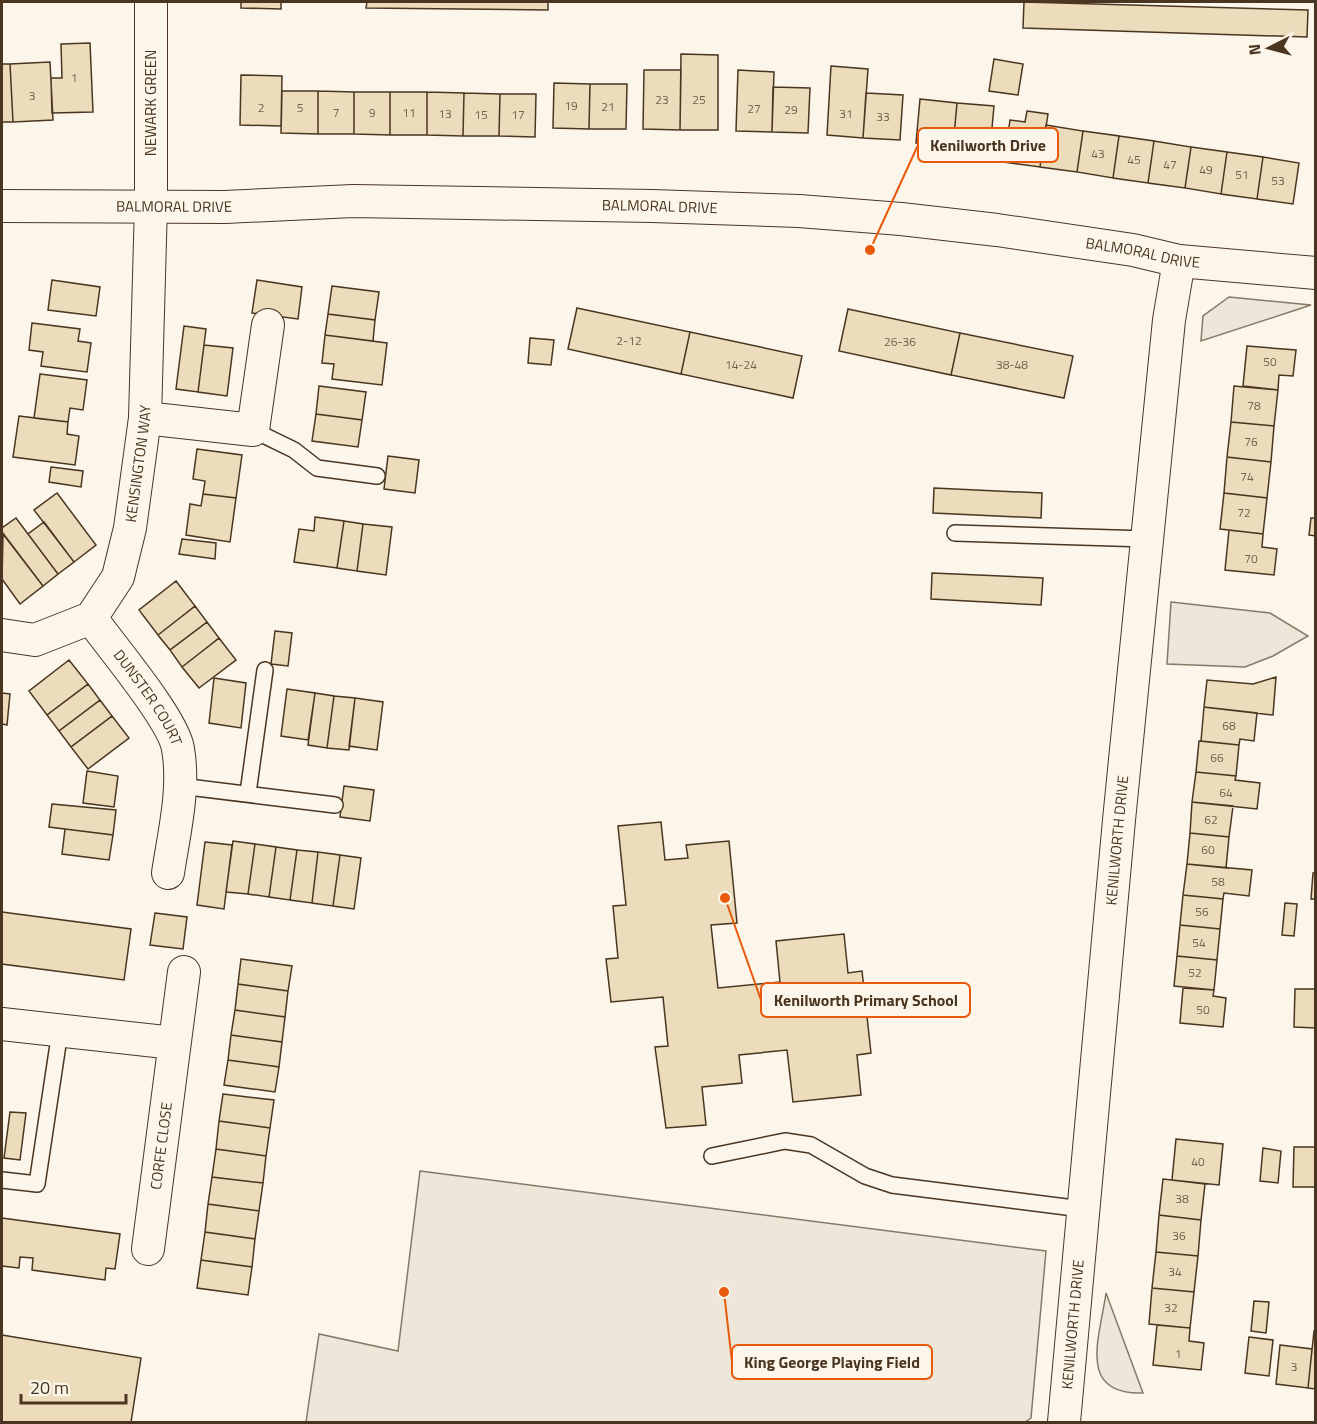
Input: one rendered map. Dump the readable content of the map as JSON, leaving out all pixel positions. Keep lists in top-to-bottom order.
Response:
{
  "streets": {
    "street": [
      "NEWARK GREEN",
      "BALMORAL DRIVE",
      "KENSINGTON WAY",
      "DUNSTER COURT",
      "KENILWORTH DRIVE",
      "CORFE CLOSE"
    ]
  },
  "crossings": [
    ["NEWARK GREEN", "BALMORAL DRIVE"],
    ["NEWARK GREEN", "KENSINGTON WAY"],
    ["BALMORAL DRIVE", "KENSINGTON WAY"],
    ["BALMORAL DRIVE", "KENILWORTH DRIVE"],
    ["KENSINGTON WAY", "DUNSTER COURT"]
  ],
  "places": ["Kenilworth Drive", "Kenilworth Primary School", "King George Playing Field"],
  "house_numbers": [
    "1",
    "3",
    "23",
    "25",
    "19",
    "21",
    "2",
    "5",
    "27",
    "29",
    "7",
    "9",
    "11",
    "13",
    "31",
    "15",
    "17",
    "33",
    "43",
    "45",
    "47",
    "49",
    "51",
    "53",
    "2-12",
    "26-36",
    "50",
    "14-24",
    "38-48",
    "78",
    "76",
    "74",
    "72",
    "70",
    "68",
    "66",
    "64",
    "62",
    "60",
    "58",
    "56",
    "54",
    "52",
    "50",
    "40",
    "38",
    "36",
    "34",
    "32",
    "1",
    "3"
  ],
  "scale_bar": "20 m",
  "north": "left"
}
